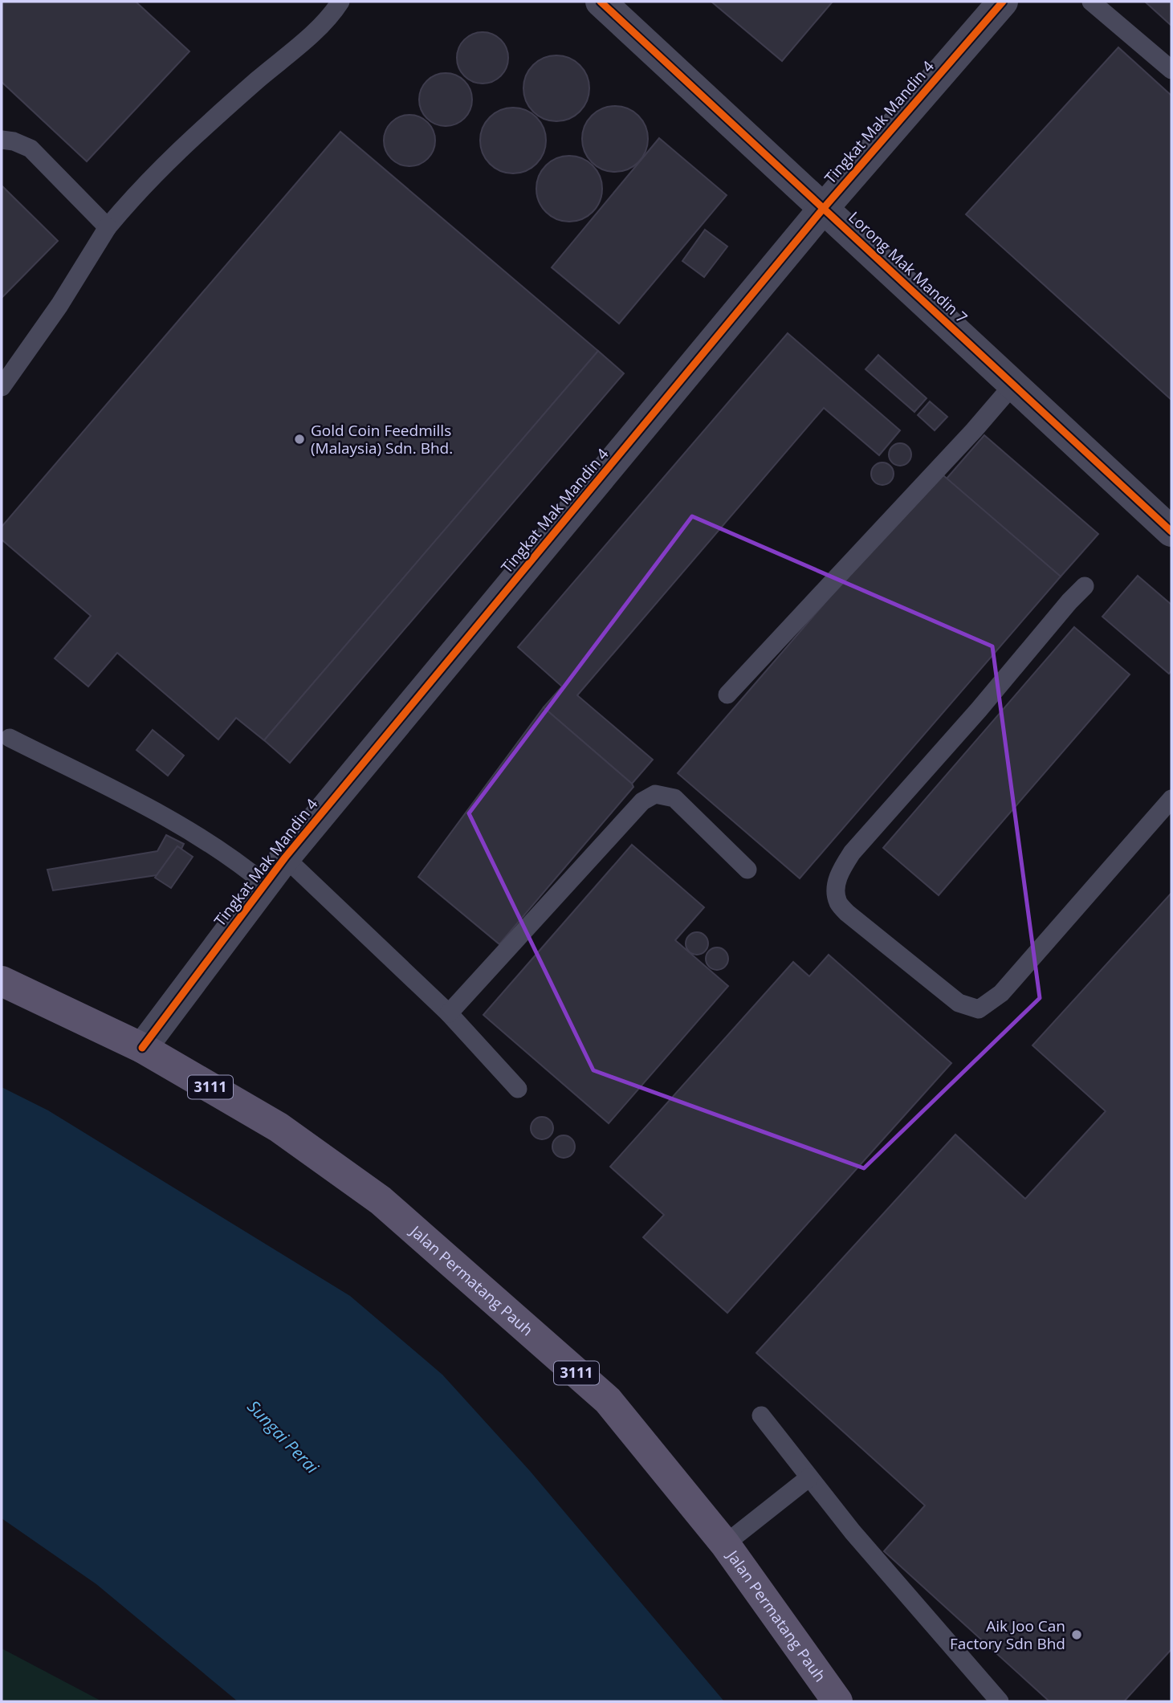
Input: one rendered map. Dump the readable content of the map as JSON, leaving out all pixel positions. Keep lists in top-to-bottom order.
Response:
{
  "streets": {
    "main road": ["3111", "Jalan Permatang Pauh"],
    "street": ["Tingkat Mak Mandin 4", "Lorong Mak Mandin 7"]
  },
  "crossings": [
    ["Tingkat Mak Mandin 4", "Lorong Mak Mandin 7"],
    ["Tingkat Mak Mandin 4", "Jalan Permatang Pauh"]
  ],
  "water": ["Sungai Perai"],
  "places": ["Gold Coin Feedmills (Malaysia) Sdn. Bhd.", "Aik Joo Can Factory Sdn Bhd"]
}
